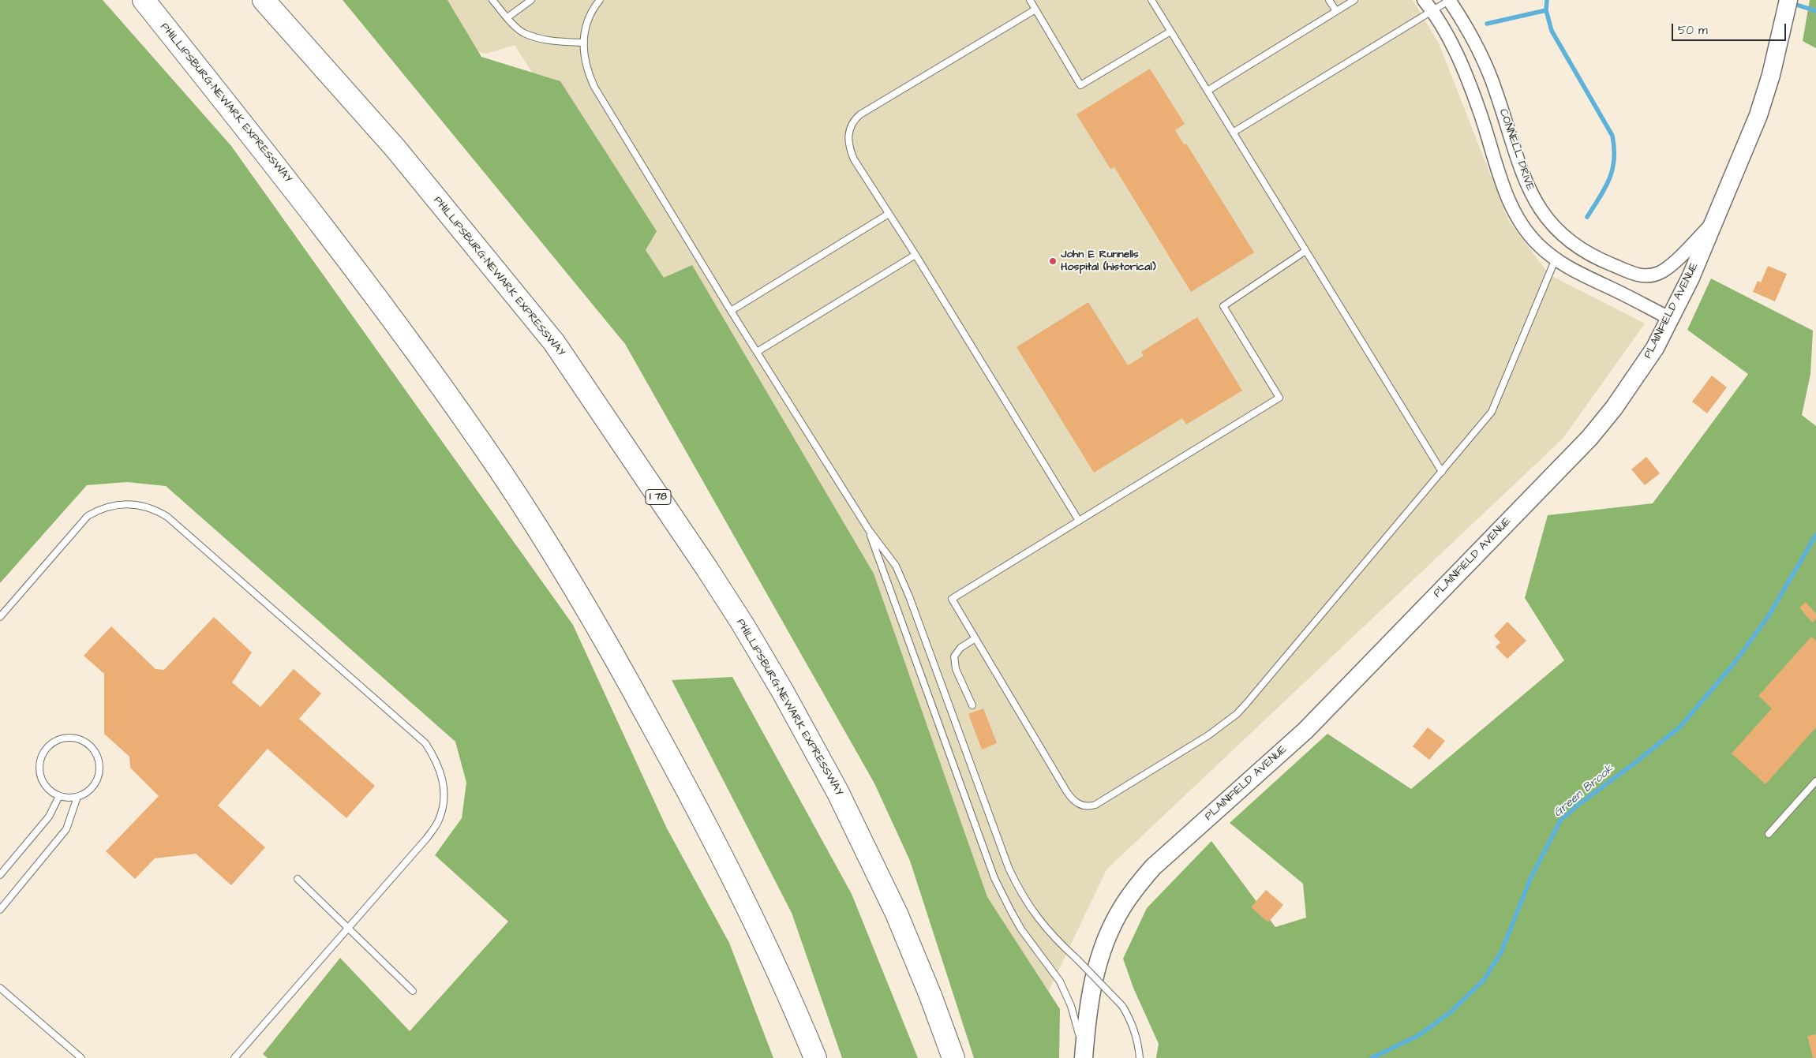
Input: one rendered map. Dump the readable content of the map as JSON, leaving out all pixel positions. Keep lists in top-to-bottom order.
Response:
{
  "streets": {
    "highway": ["PHILLIPSBURG-NEWARK EXPRESSWAY", "I 78"],
    "main road": ["PLAINFIELD AVENUE"],
    "street": ["CONNELL DRIVE"]
  },
  "crossings": [
    ["CONNELL DRIVE", "PLAINFIELD AVENUE"]
  ],
  "water": ["Green Brook"],
  "places": ["John E Runnells Hospital (historical)"],
  "scale_bar": "50 m"
}
